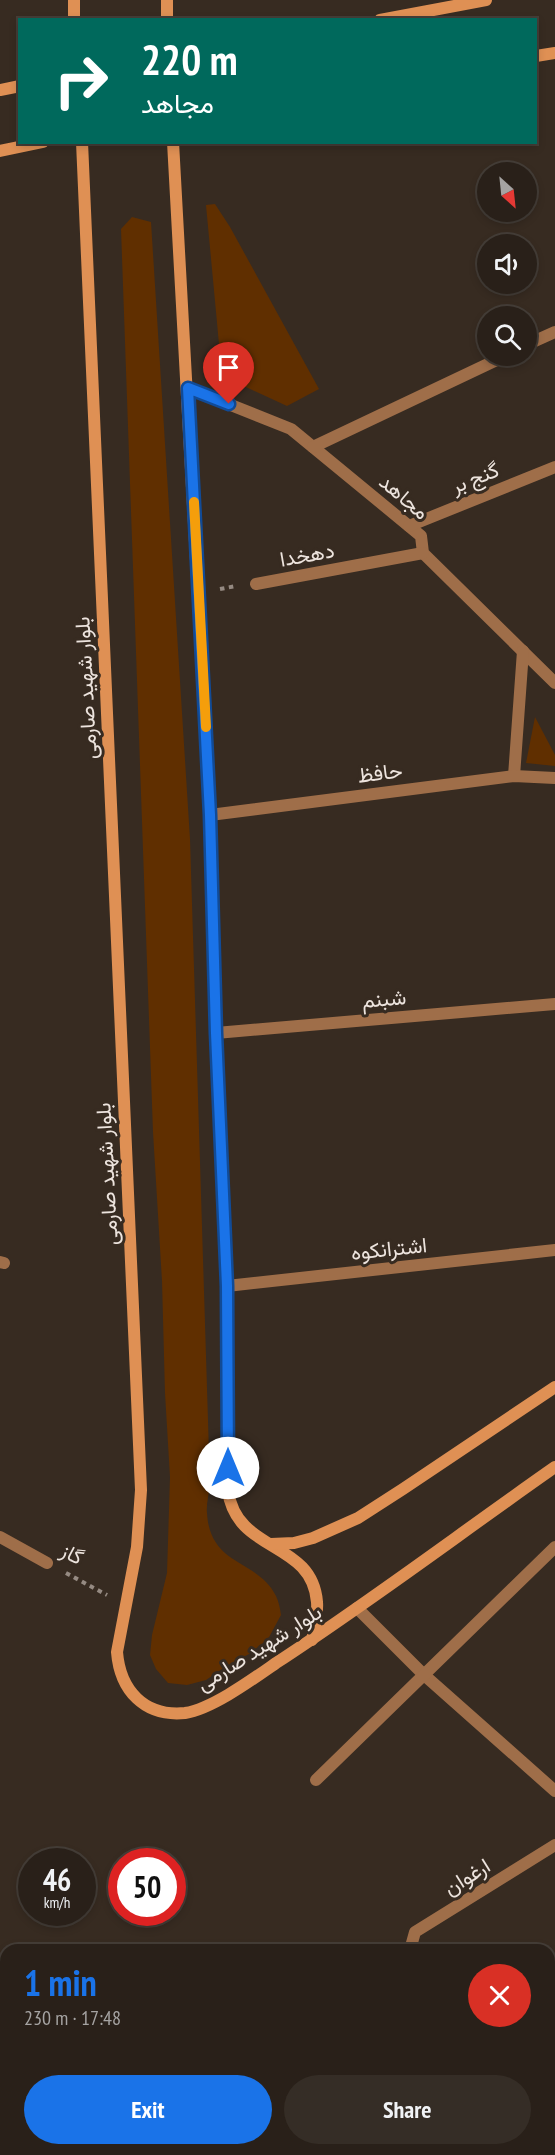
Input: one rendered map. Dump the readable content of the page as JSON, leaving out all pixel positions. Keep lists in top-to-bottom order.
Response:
{
  "streets": {
    "main road": ["بلوار شهید صارمی"],
    "street": [
      "گنج بر",
      "مجاهد",
      "دهخدا",
      "حافظ",
      "شبنم",
      "اشترانکوه",
      "گاز",
      "ارغوان"
    ]
  },
  "crossings": [
    ["گنج بر", "مجاهد"],
    ["مجاهد", "دهخدا"],
    ["بلوار شهید صارمی", "گاز"]
  ],
  "north": "bottom right",
  "page": {
    "turn": ["220 m", "مجاهد"],
    "speed": "46 km/h",
    "limit": "50",
    "heading": ["1 min", "230 m · 17:48"],
    "buttons": ["Exit", "Share"]
  }
}
